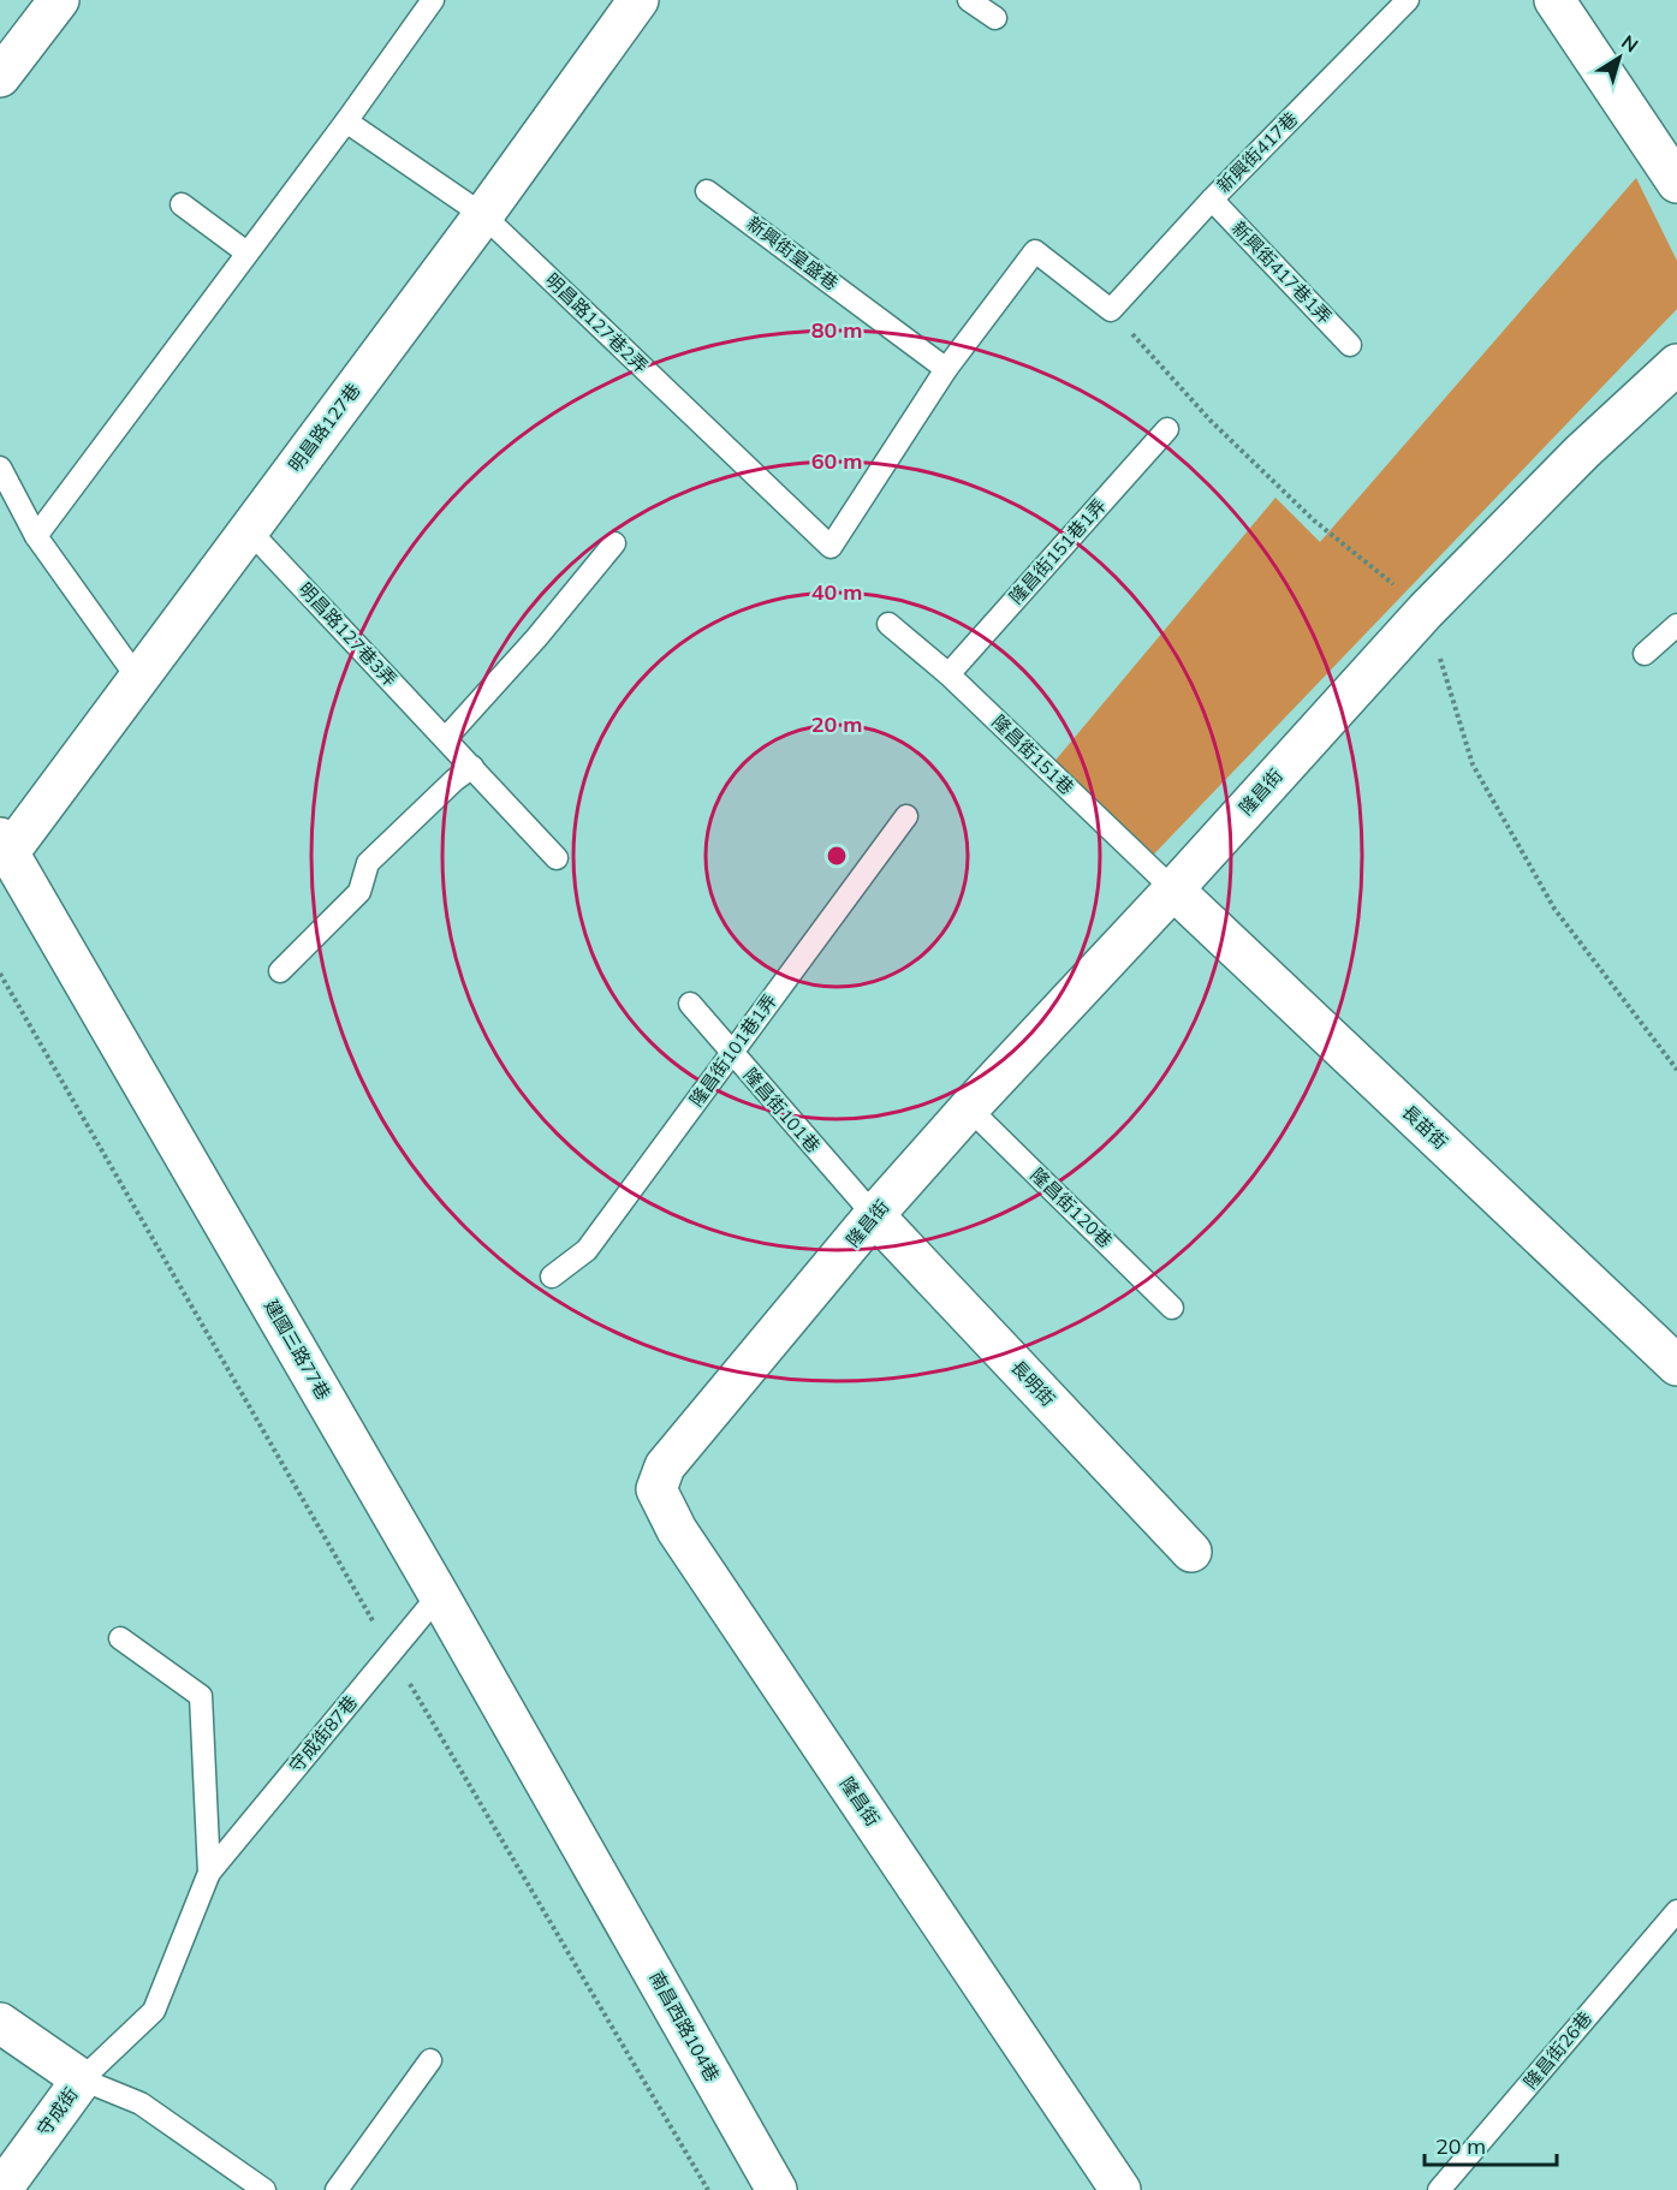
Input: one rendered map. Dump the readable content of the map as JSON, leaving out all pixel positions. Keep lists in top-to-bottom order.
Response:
{
  "streets": {
    "street": [
      "明昌路127巷",
      "隆昌街",
      "長苗街",
      "建國三路77巷",
      "長明街",
      "南昌西路104巷",
      "守成街"
    ],
    "lane": [
      "新興街417巷",
      "新興街皇盛巷",
      "新興街417巷1弄",
      "明昌路127巷2弄",
      "隆昌街151巷1弄",
      "明昌路127巷3弄",
      "隆昌街151巷",
      "隆昌街101巷1弄",
      "隆昌街101巷",
      "隆昌街120巷",
      "守成街87巷",
      "隆昌街26巷"
    ]
  },
  "crossings": [
    ["新興街417巷", "新興街417巷1弄"],
    ["新興街皇盛巷", "明昌路127巷2弄"],
    ["明昌路127巷2弄", "明昌路127巷"],
    ["明昌路127巷", "明昌路127巷3弄"],
    ["明昌路127巷", "建國三路77巷"],
    ["隆昌街151巷1弄", "隆昌街151巷"],
    ["隆昌街151巷", "隆昌街"],
    ["隆昌街151巷", "長苗街"],
    ["隆昌街", "隆昌街101巷"],
    ["隆昌街", "長苗街"],
    ["隆昌街", "隆昌街120巷"],
    ["隆昌街", "長明街"],
    ["隆昌街101巷1弄", "隆昌街101巷"],
    ["隆昌街101巷", "長明街"],
    ["建國三路77巷", "守成街87巷"],
    ["建國三路77巷", "南昌西路104巷"],
    ["守成街87巷", "守成街"]
  ],
  "scale_bar": "20 m",
  "north": "top right",
  "rings": [
    "80 m",
    "60 m",
    "40 m",
    "20 m"
  ]
}
